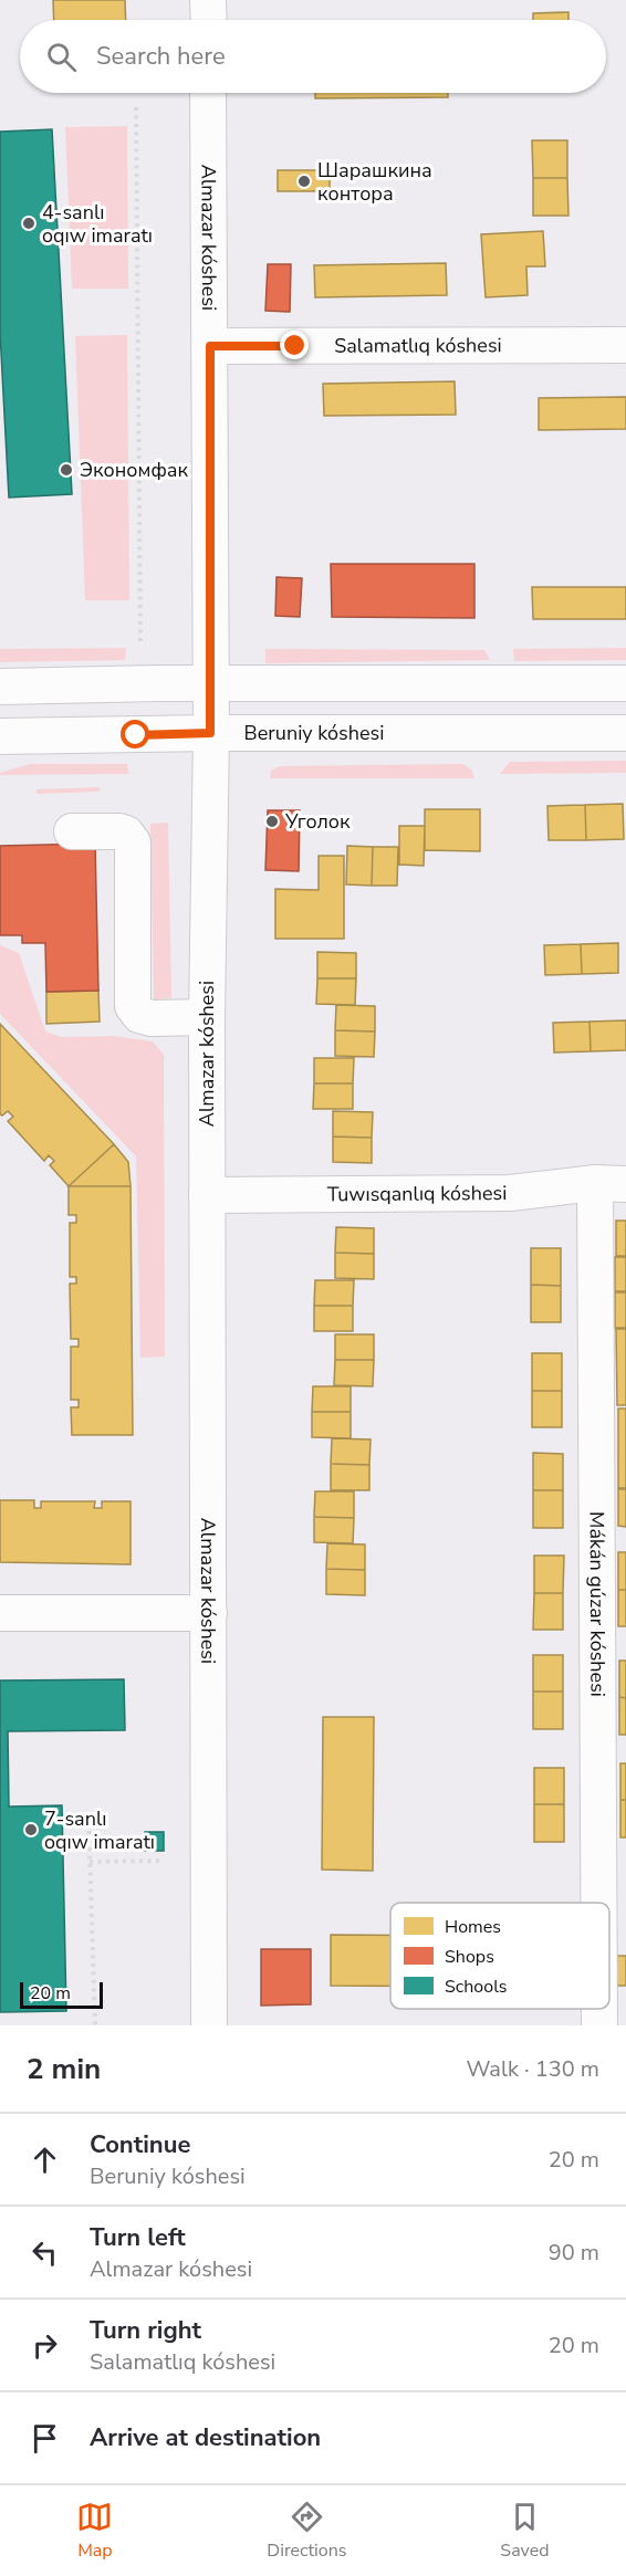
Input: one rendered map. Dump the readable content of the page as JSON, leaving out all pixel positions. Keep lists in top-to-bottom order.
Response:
{
  "streets": {
    "street": [
      "Almazar kóshesi",
      "Salamatlıq kóshesi",
      "Beruniy kóshesi",
      "Tuwısqanlıq kóshesi",
      "Mákán gúzar kóshesi"
    ]
  },
  "crossings": [
    ["Almazar kóshesi", "Salamatlıq kóshesi"],
    ["Almazar kóshesi", "Beruniy kóshesi"],
    ["Almazar kóshesi", "Tuwısqanlıq kóshesi"],
    ["Tuwısqanlıq kóshesi", "Mákán gúzar kóshesi"]
  ],
  "places": [
    "Шарашкина контора",
    "4-sanlı oqıw imaratı",
    "Экономфак",
    "Уголок",
    "7-sanlı oqıw imaratı"
  ],
  "legend": ["Homes", "Shops", "Schools"],
  "scale_bar": "20 m",
  "page": {
    "search": "Search here",
    "scale": "20 m",
    "heading": ["2 min", "Walk · 130 m"],
    "list": [
      ["Continue", "Beruniy kóshesi", "20 m"],
      ["Turn left", "Almazar kóshesi", "90 m"],
      ["Turn right", "Salamatlıq kóshesi", "20 m"],
      "Arrive at destination"
    ],
    "nav": ["Map", "Directions", "Saved"]
  }
}
